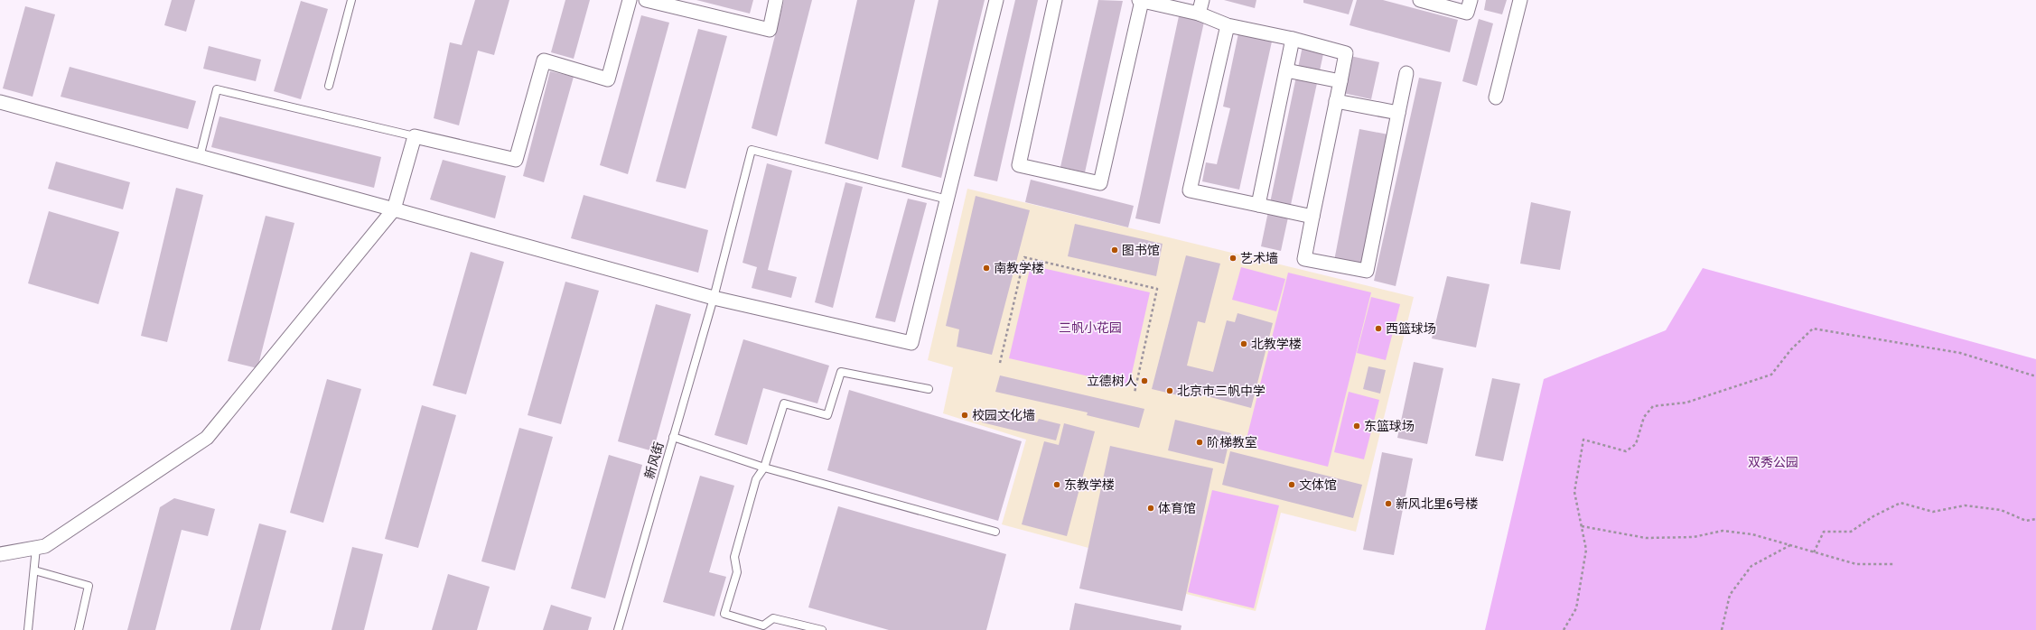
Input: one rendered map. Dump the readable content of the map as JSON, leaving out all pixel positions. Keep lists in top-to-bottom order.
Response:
{
  "streets": {
    "lane": ["新风街"]
  },
  "parks": ["三帆小花园", "双秀公园"],
  "places": [
    "图书馆",
    "艺术墙",
    "南教学楼",
    "西篮球场",
    "北教学楼",
    "立德树人",
    "北京市三帆中学",
    "校园文化墙",
    "东篮球场",
    "阶梯教室",
    "东教学楼",
    "文体馆",
    "新风北里6号楼",
    "体育馆"
  ]
}
